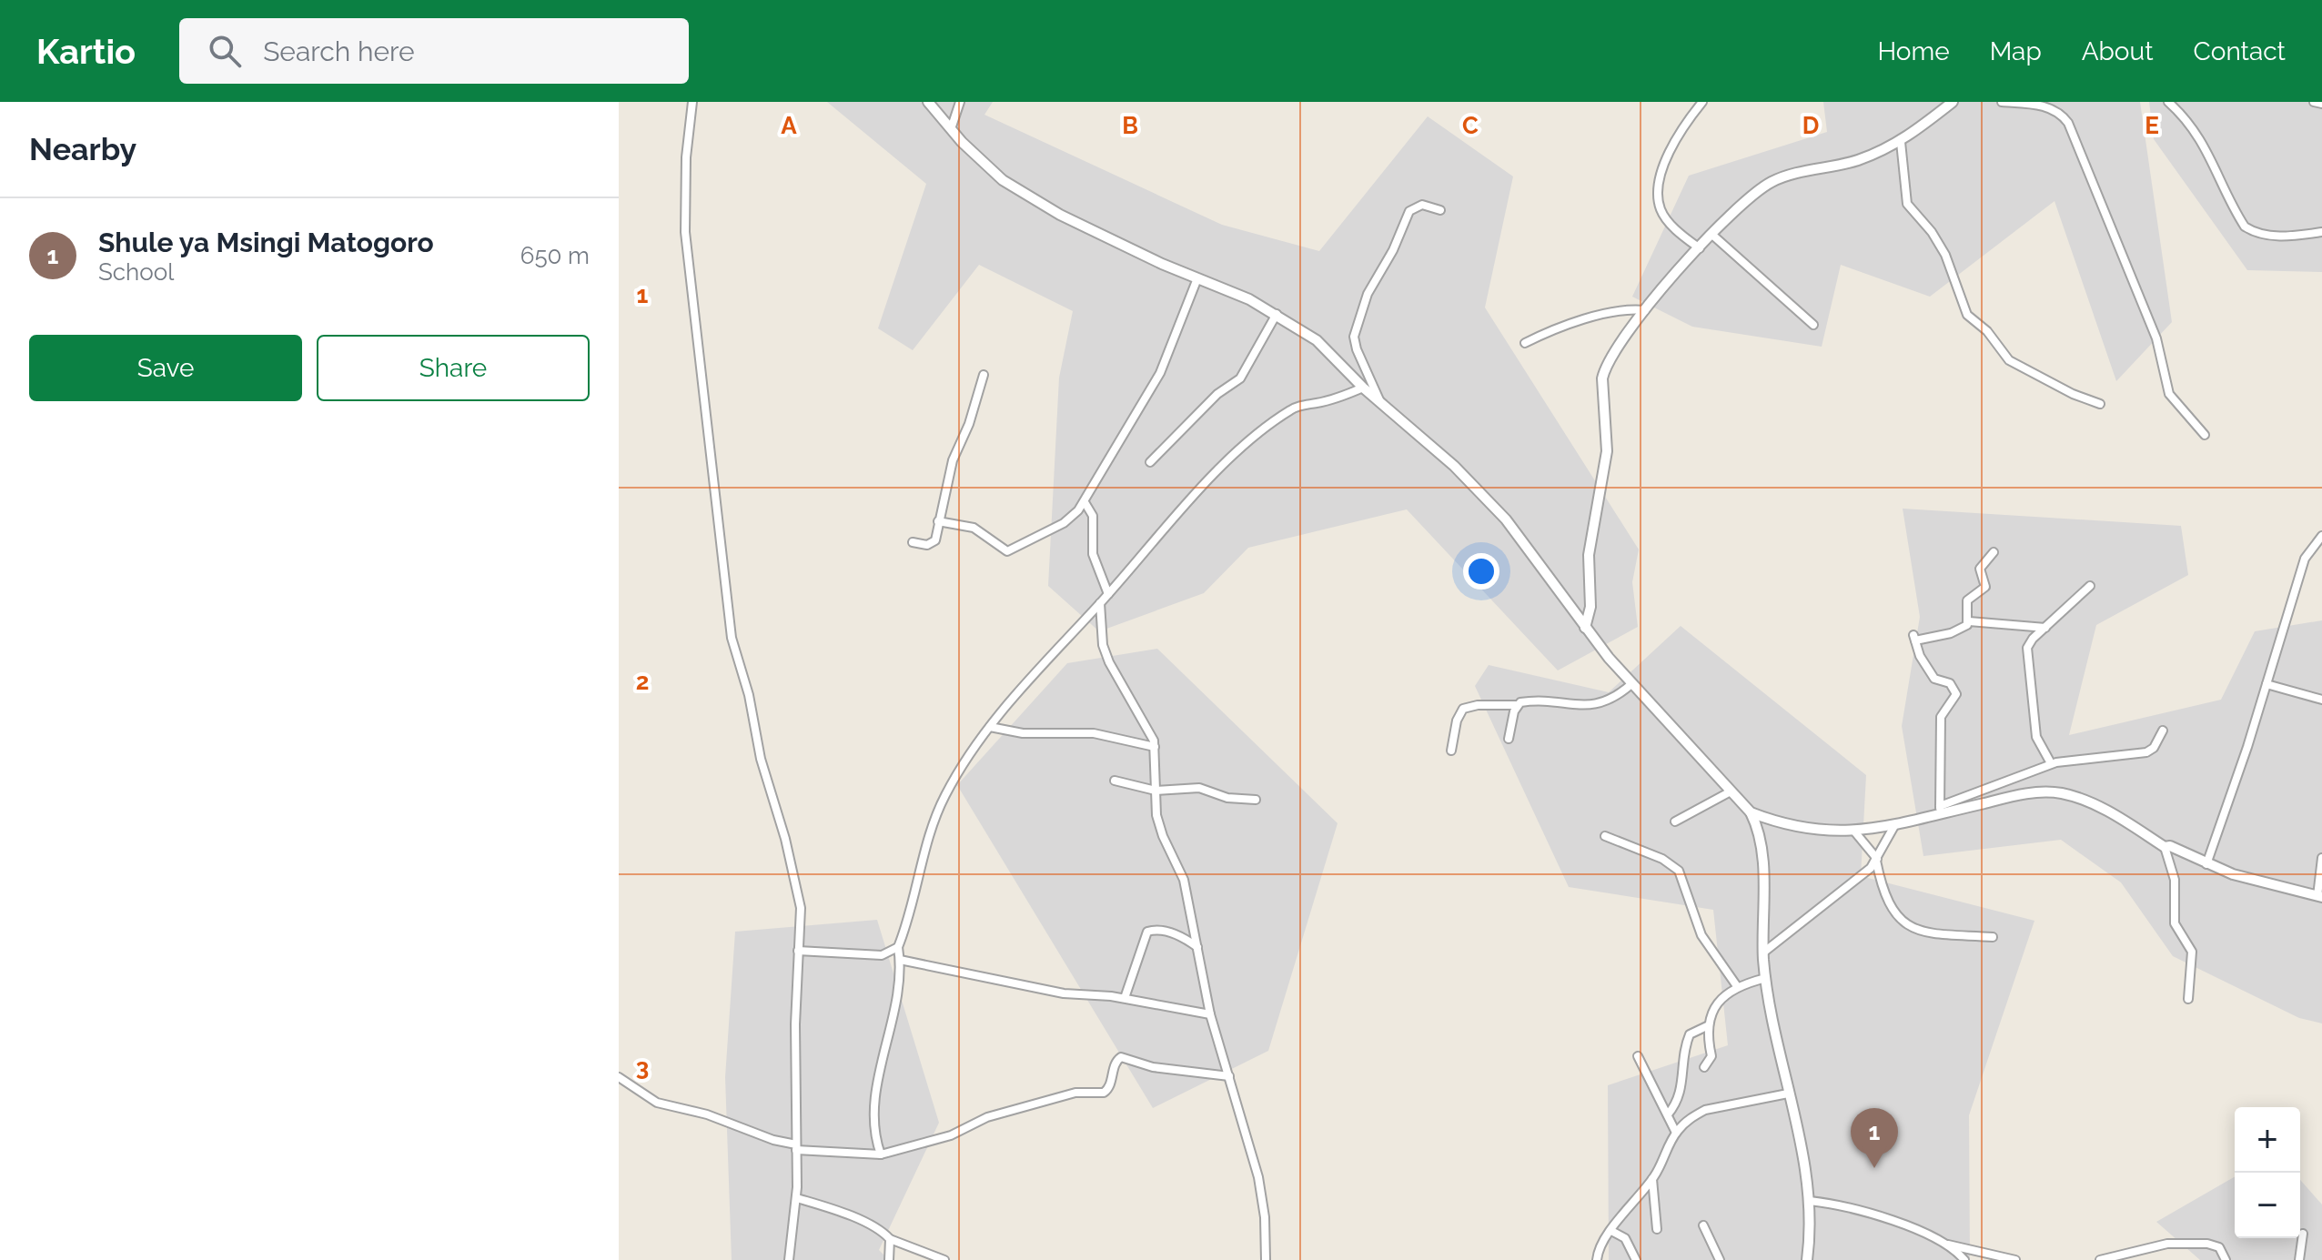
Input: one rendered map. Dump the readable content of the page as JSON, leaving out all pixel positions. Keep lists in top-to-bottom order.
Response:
{
  "page": {
    "header": "Kartio",
    "search": "Search here",
    "nav": [
      "Home",
      "Map",
      "About",
      "Contact"
    ],
    "heading": "Nearby",
    "list": [
      {
        "mark": "1",
        "name": "Shule ya Msingi Matogoro",
        "note": "School",
        "value": "650 m"
      }
    ],
    "buttons": ["Save", "Share"],
    "map_buttons": ["+", "−"],
    "pins": "1"
  },
  "grid": {
    "columns": [
      "A",
      "B",
      "C",
      "D",
      "E"
    ],
    "rows": ["1", "2", "3"]
  }
}
